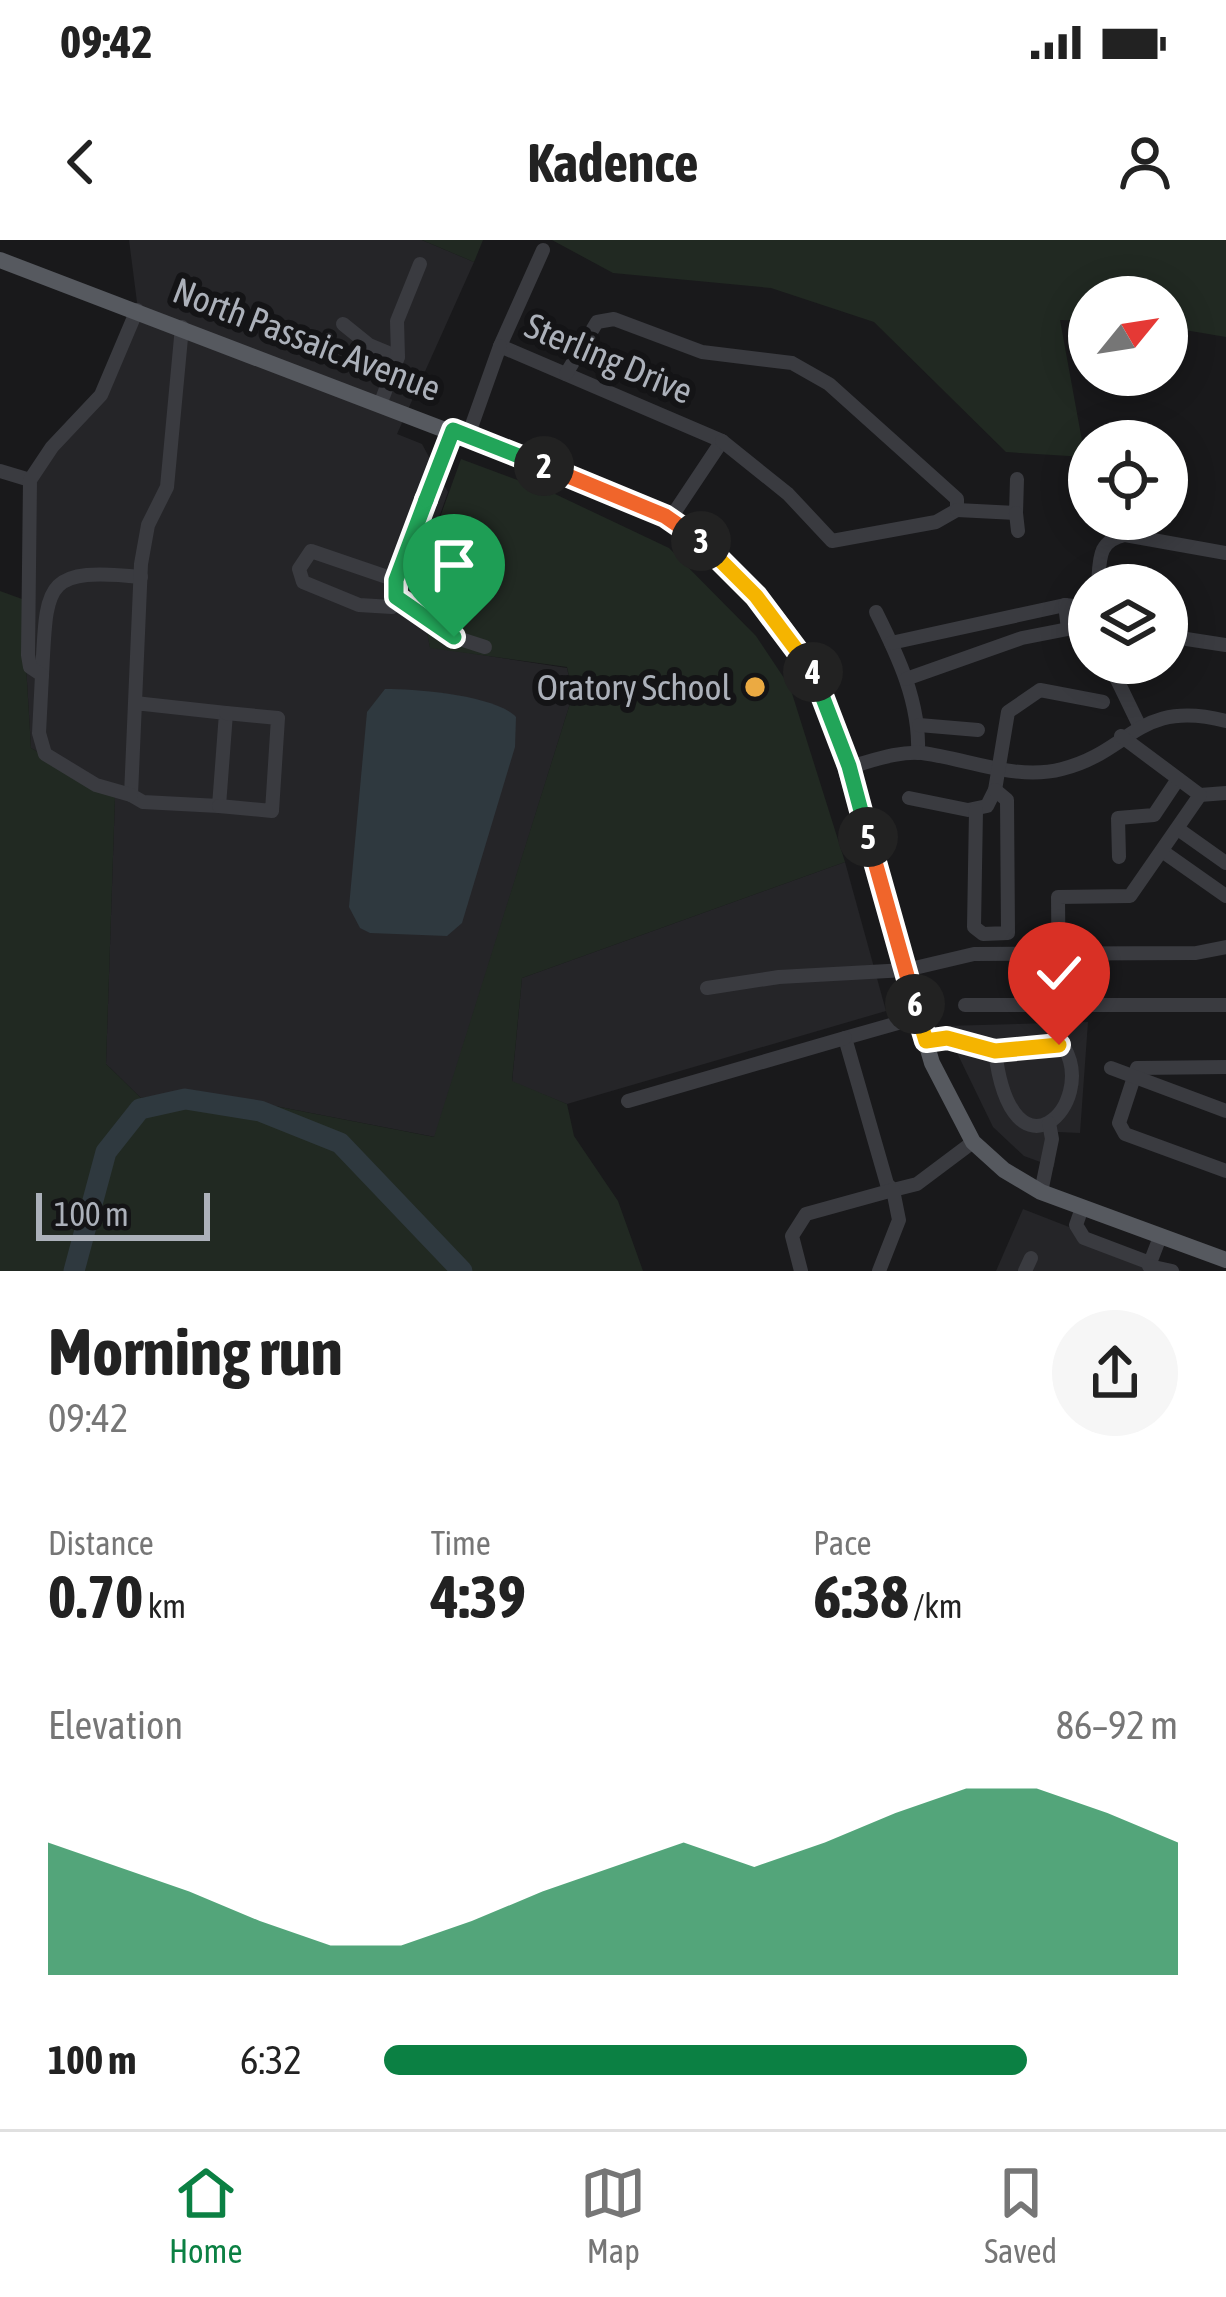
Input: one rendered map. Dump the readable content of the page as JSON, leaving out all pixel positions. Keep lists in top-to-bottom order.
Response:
{
  "streets": {
    "main road": ["North Passaic Avenue"],
    "street": ["Sterling Drive"]
  },
  "crossings": [
    ["North Passaic Avenue", "Sterling Drive"]
  ],
  "places": ["Oratory School"],
  "scale_bar": "100 m",
  "north": "top right",
  "page": {
    "status": "09:42",
    "header": "Kadence",
    "pins": [
      "2",
      "3",
      "4",
      "5",
      "6"
    ],
    "scale": "100 m",
    "heading": ["Morning run", "09:42"],
    "stats": [
      ["Distance", "0.70 km"],
      ["Time", "4:39"],
      ["Pace", "6:38 /km"]
    ],
    "chart": ["Elevation", "86–92 m"],
    "list": [
      {
        "name": "100 m",
        "note": "6:32"
      }
    ],
    "tabs": ["Home", "Map", "Saved"]
  }
}
